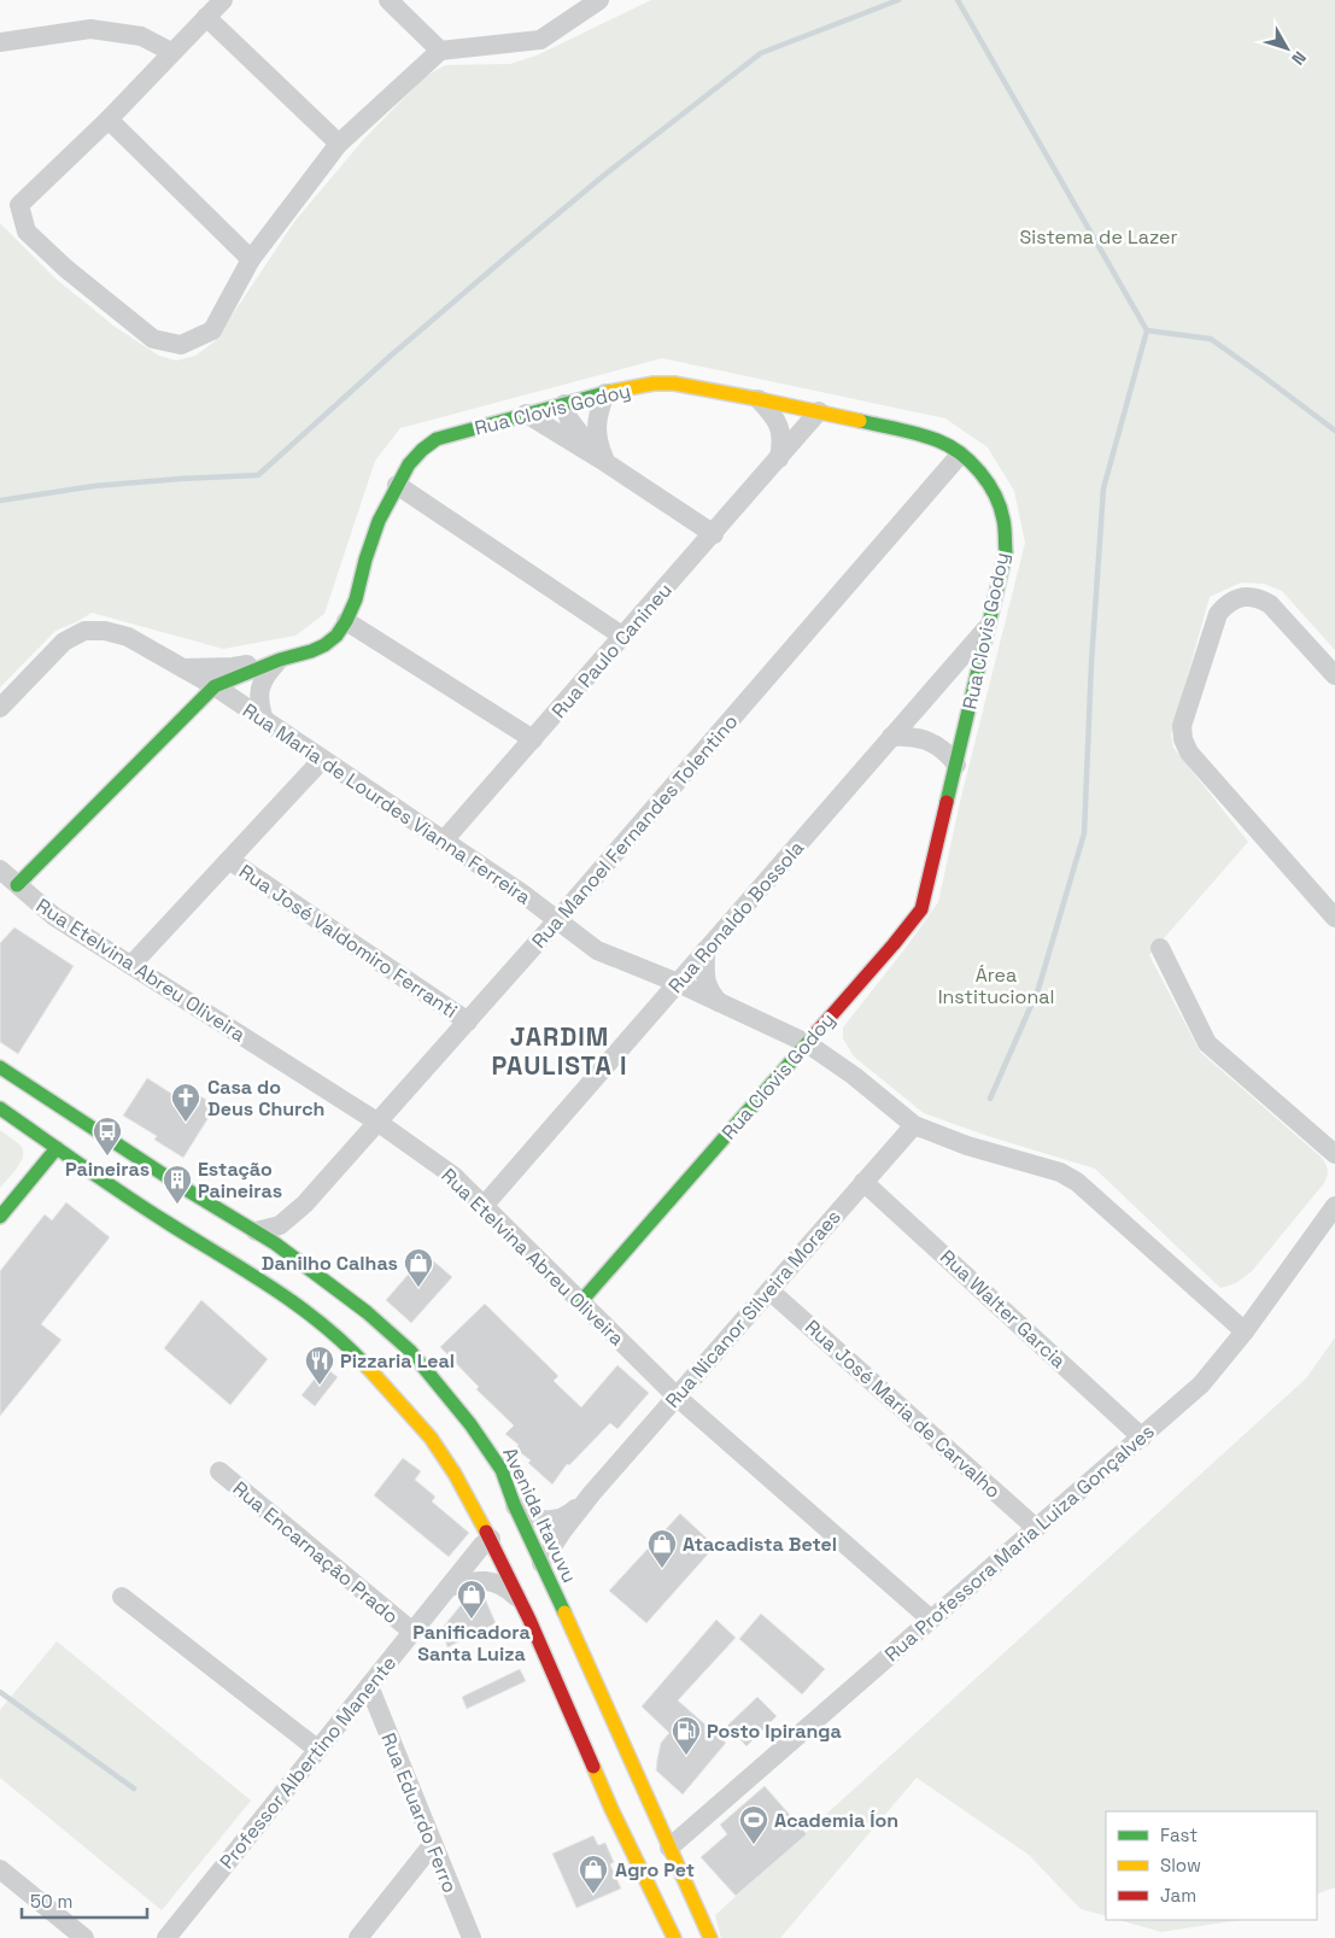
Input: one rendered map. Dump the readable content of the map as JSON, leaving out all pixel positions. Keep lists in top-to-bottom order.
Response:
{
  "streets": {
    "street": [
      "Rua Clovis Godoy",
      "Rua Paulo Canineu",
      "Rua Maria de Lourdes Vianna Ferreira",
      "Rua Manoel Fernandes Tolentino",
      "Rua Ronaldo Bossola",
      "Rua José Valdomiro Ferranti",
      "Rua Etelvina Abreu Oliveira",
      "Rua Nicanor Silveira Moraes",
      "Rua Walter Garcia",
      "Rua José Maria de Carvalho",
      "Avenida Itavuvu",
      "Rua Professora Maria Luiza Gonçalves",
      "Rua Encarnação Prado",
      "Professor Albertino Manente",
      "Rua Eduardo Ferro"
    ]
  },
  "crossings": [
    ["Rua Clovis Godoy", "Rua Paulo Canineu"],
    ["Rua Clovis Godoy", "Rua Maria de Lourdes Vianna Ferreira"],
    ["Rua Clovis Godoy", "Rua Manoel Fernandes Tolentino"],
    ["Rua Clovis Godoy", "Rua Ronaldo Bossola"],
    ["Rua Clovis Godoy", "Rua Etelvina Abreu Oliveira"],
    ["Rua Paulo Canineu", "Rua Maria de Lourdes Vianna Ferreira"],
    ["Rua Maria de Lourdes Vianna Ferreira", "Rua Manoel Fernandes Tolentino"],
    ["Rua Maria de Lourdes Vianna Ferreira", "Rua Ronaldo Bossola"],
    ["Rua Maria de Lourdes Vianna Ferreira", "Rua Nicanor Silveira Moraes"],
    ["Rua Maria de Lourdes Vianna Ferreira", "Rua Professora Maria Luiza Gonçalves"],
    ["Rua Manoel Fernandes Tolentino", "Rua José Valdomiro Ferranti"],
    ["Rua Manoel Fernandes Tolentino", "Rua Etelvina Abreu Oliveira"],
    ["Rua Manoel Fernandes Tolentino", "Avenida Itavuvu"],
    ["Rua Ronaldo Bossola", "Rua Etelvina Abreu Oliveira"],
    ["Rua Etelvina Abreu Oliveira", "Rua Nicanor Silveira Moraes"],
    ["Rua Etelvina Abreu Oliveira", "Rua Professora Maria Luiza Gonçalves"],
    ["Rua Nicanor Silveira Moraes", "Rua Walter Garcia"],
    ["Rua Nicanor Silveira Moraes", "Rua José Maria de Carvalho"],
    ["Rua Nicanor Silveira Moraes", "Avenida Itavuvu"],
    ["Rua Walter Garcia", "Rua Professora Maria Luiza Gonçalves"],
    ["Rua José Maria de Carvalho", "Rua Professora Maria Luiza Gonçalves"],
    ["Avenida Itavuvu", "Rua Professora Maria Luiza Gonçalves"],
    ["Rua Encarnação Prado", "Professor Albertino Manente"],
    ["Professor Albertino Manente", "Rua Eduardo Ferro"]
  ],
  "districts": ["JARDIM PAULISTA I"],
  "parks": ["Sistema de Lazer", "Área Institucional"],
  "places": {
    "church": ["Casa do Deus Church"],
    "bus stop": ["Paineiras"],
    "building": ["Estação Paineiras"],
    "shop": [
      "Danilho Calhas",
      "Atacadista Betel",
      "Panificadora Santa Luiza",
      "Agro Pet"
    ],
    "restaurant": ["Pizzaria Leal"],
    "fuel station": ["Posto Ipiranga"],
    "sports": ["Academia Íon"]
  },
  "legend": ["Fast", "Slow", "Jam"],
  "scale_bar": "50 m",
  "north": "bottom right"
}
